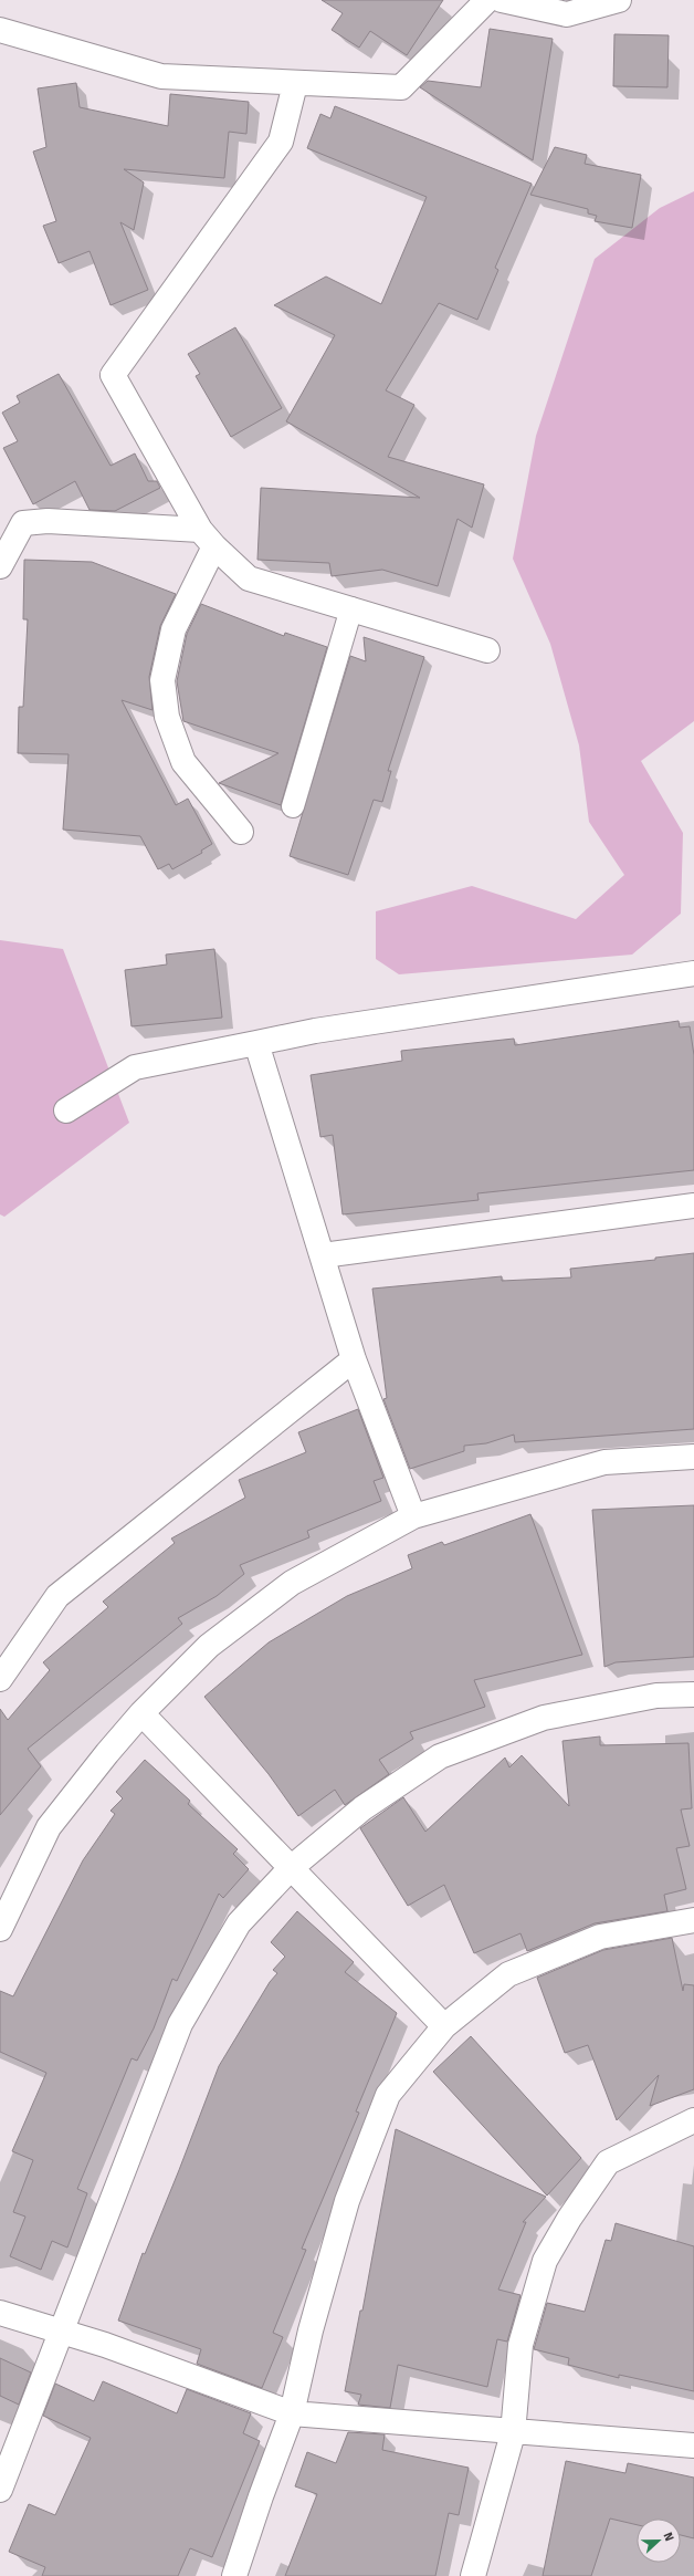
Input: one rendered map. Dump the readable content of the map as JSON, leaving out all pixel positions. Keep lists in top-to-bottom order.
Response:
{
  "north": "right"
}
